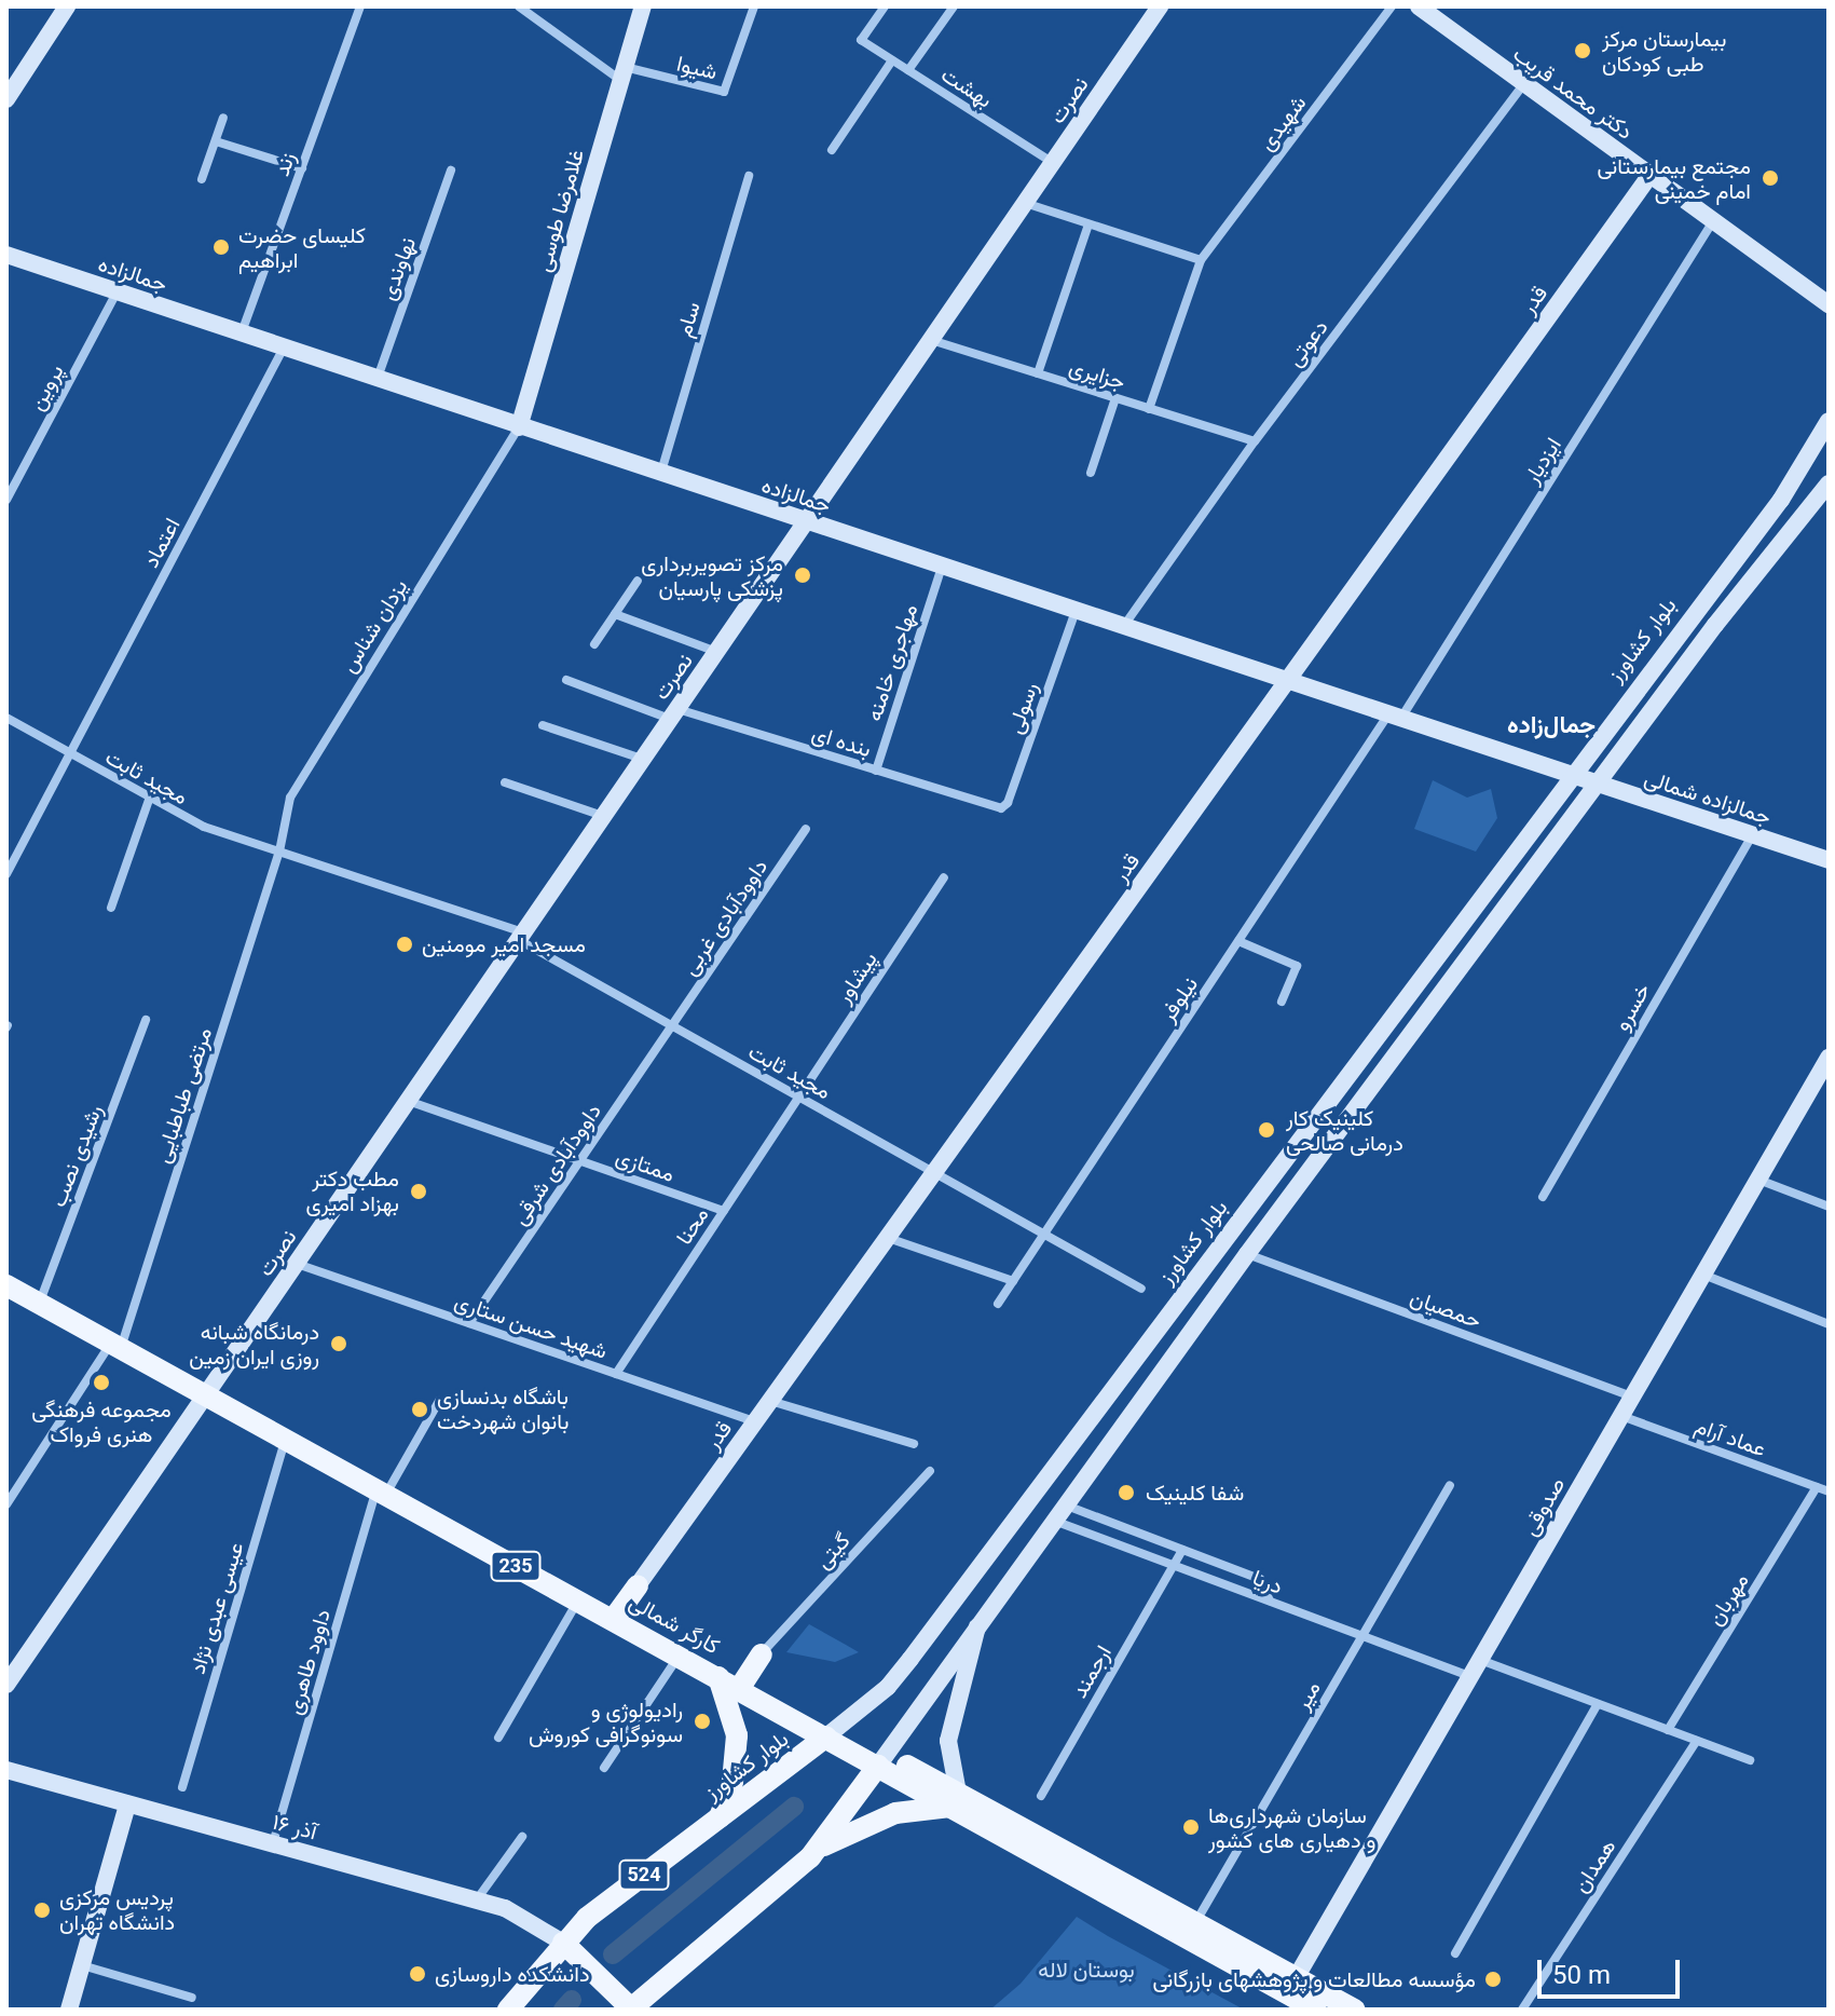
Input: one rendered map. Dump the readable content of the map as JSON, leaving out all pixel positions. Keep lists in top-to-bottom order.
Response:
{
  "streets": {
    "main road": [
      "دکتر محمد قریب",
      "نصرت",
      "غلامرضا طوسی",
      "جمالزاده",
      "قدر",
      "بلوار کشاورز",
      "جمالزاده شمالی",
      "صدوقی",
      "235",
      "کارگر شمالی",
      "۱۶ آذر",
      "524"
    ],
    "street": [
      "شیوا",
      "بهشت",
      "شهیدی",
      "زند",
      "نهاوندی",
      "سام",
      "دعوتی",
      "جزایری",
      "پروین",
      "ایزدیار",
      "اعتماد",
      "یزدان شناس",
      "مهاجری خامنه",
      "رسولی",
      "بنده ای",
      "مجید ثابت",
      "داوودآبادی غربی",
      "پیشاور",
      "نیلوفر",
      "خسرو",
      "مرتضی طباطبایی",
      "رشیدی نصب",
      "داوودآبادی شرقی",
      "ممتازی",
      "محنا",
      "حمصیان",
      "شهید حسن ستاری",
      "عماد آرام",
      "گیتی",
      "دریا",
      "مهربان",
      "عیسی عبدی نژاد",
      "داوود طاهری",
      "ارجمند",
      "میر",
      "همدان"
    ]
  },
  "crossings": [
    ["شیوا", "غلامرضا طوسی"],
    ["بهشت", "نصرت"],
    ["دکتر محمد قریب", "قدر"],
    ["دکتر محمد قریب", "دعوتی"],
    ["دکتر محمد قریب", "ایزدیار"],
    ["نصرت", "جمالزاده"],
    ["نصرت", "جزایری"],
    ["نصرت", "بنده ای"],
    ["نصرت", "مجید ثابت"],
    ["نصرت", "ممتازی"],
    ["نصرت", "شهید حسن ستاری"],
    ["نصرت", "کارگر شمالی"],
    ["شهیدی", "جزایری"],
    ["زند", "جمالزاده"],
    ["غلامرضا طوسی", "جمالزاده"],
    ["غلامرضا طوسی", "یزدان شناس"],
    ["نهاوندی", "جمالزاده"],
    ["جمالزاده", "قدر"],
    ["جمالزاده", "سام"],
    ["جمالزاده", "دعوتی"],
    ["جمالزاده", "پروین"],
    ["جمالزاده", "ایزدیار"],
    ["جمالزاده", "اعتماد"],
    ["جمالزاده", "یزدان شناس"],
    ["جمالزاده", "بلوار کشاورز"],
    ["جمالزاده", "مهاجری خامنه"],
    ["جمالزاده", "رسولی"],
    ["جمالزاده", "جمالزاده شمالی"],
    ["جمالزاده", "نیلوفر"],
    ["قدر", "مجید ثابت"],
    ["قدر", "شهید حسن ستاری"],
    ["دعوتی", "جزایری"],
    ["ایزدیار", "نیلوفر"],
    ["اعتماد", "مجید ثابت"],
    ["یزدان شناس", "مجید ثابت"],
    ["یزدان شناس", "مرتضی طباطبایی"],
    ["بلوار کشاورز", "جمالزاده شمالی"],
    ["بلوار کشاورز", "کارگر شمالی"],
    ["بلوار کشاورز", "۱۶ آذر"],
    ["مهاجری خامنه", "بنده ای"],
    ["رسولی", "بنده ای"],
    ["مجید ثابت", "داوودآبادی غربی"],
    ["مجید ثابت", "پیشاور"],
    ["مجید ثابت", "نیلوفر"],
    ["مجید ثابت", "مرتضی طباطبایی"],
    ["مجید ثابت", "داوودآبادی شرقی"],
    ["مجید ثابت", "محنا"],
    ["جمالزاده شمالی", "خسرو"],
    ["داوودآبادی غربی", "داوودآبادی شرقی"],
    ["پیشاور", "محنا"],
    ["مرتضی طباطبایی", "کارگر شمالی"],
    ["رشیدی نصب", "کارگر شمالی"],
    ["داوودآبادی شرقی", "ممتازی"],
    ["داوودآبادی شرقی", "شهید حسن ستاری"],
    ["ممتازی", "محنا"],
    ["محنا", "شهید حسن ستاری"],
    ["حمصیان", "صدوقی"],
    ["عماد آرام", "صدوقی"],
    ["عماد آرام", "مهربان"],
    ["صدوقی", "دریا"],
    ["صدوقی", "کارگر شمالی"],
    ["دریا", "مهربان"],
    ["دریا", "ارجمند"],
    ["دریا", "میر"],
    ["دریا", "همدان"],
    ["عیسی عبدی نژاد", "کارگر شمالی"],
    ["کارگر شمالی", "داوود طاهری"],
    ["کارگر شمالی", "میر"],
    ["داوود طاهری", "۱۶ آذر"]
  ],
  "districts": ["جمال‌زاده"],
  "parks": ["بوستان لاله"],
  "places": [
    "بیمارستان مرکز طبی کودکان",
    "مجتمع بیمارستانی امام خمینی",
    "کلیسای حضرت ابراهیم",
    "مرکز تصویربرداری پزشکی پارسیان",
    "مسجد امیر مومنین",
    "کلینیک کار درمانی صالحی",
    "مطب دکتر بهزاد امیری",
    "درمانگاه شبانه روزی ایران زمین",
    "مجموعه فرهنگی هنری فرواک",
    "باشگاه بدنسازی بانوان شهردخت",
    "شفا کلینیک",
    "رادیولوژی و سونوگرافی کوروش",
    "سازمان شهرداری‌ها و دهیاری‌ های کشور",
    "پردیس مرکزی دانشگاه‌ تهران",
    "دانشکده داروسازی",
    "مؤسسه مطالعات و پژوهشهای بازرگانی"
  ],
  "scale_bar": "50 m"
}
